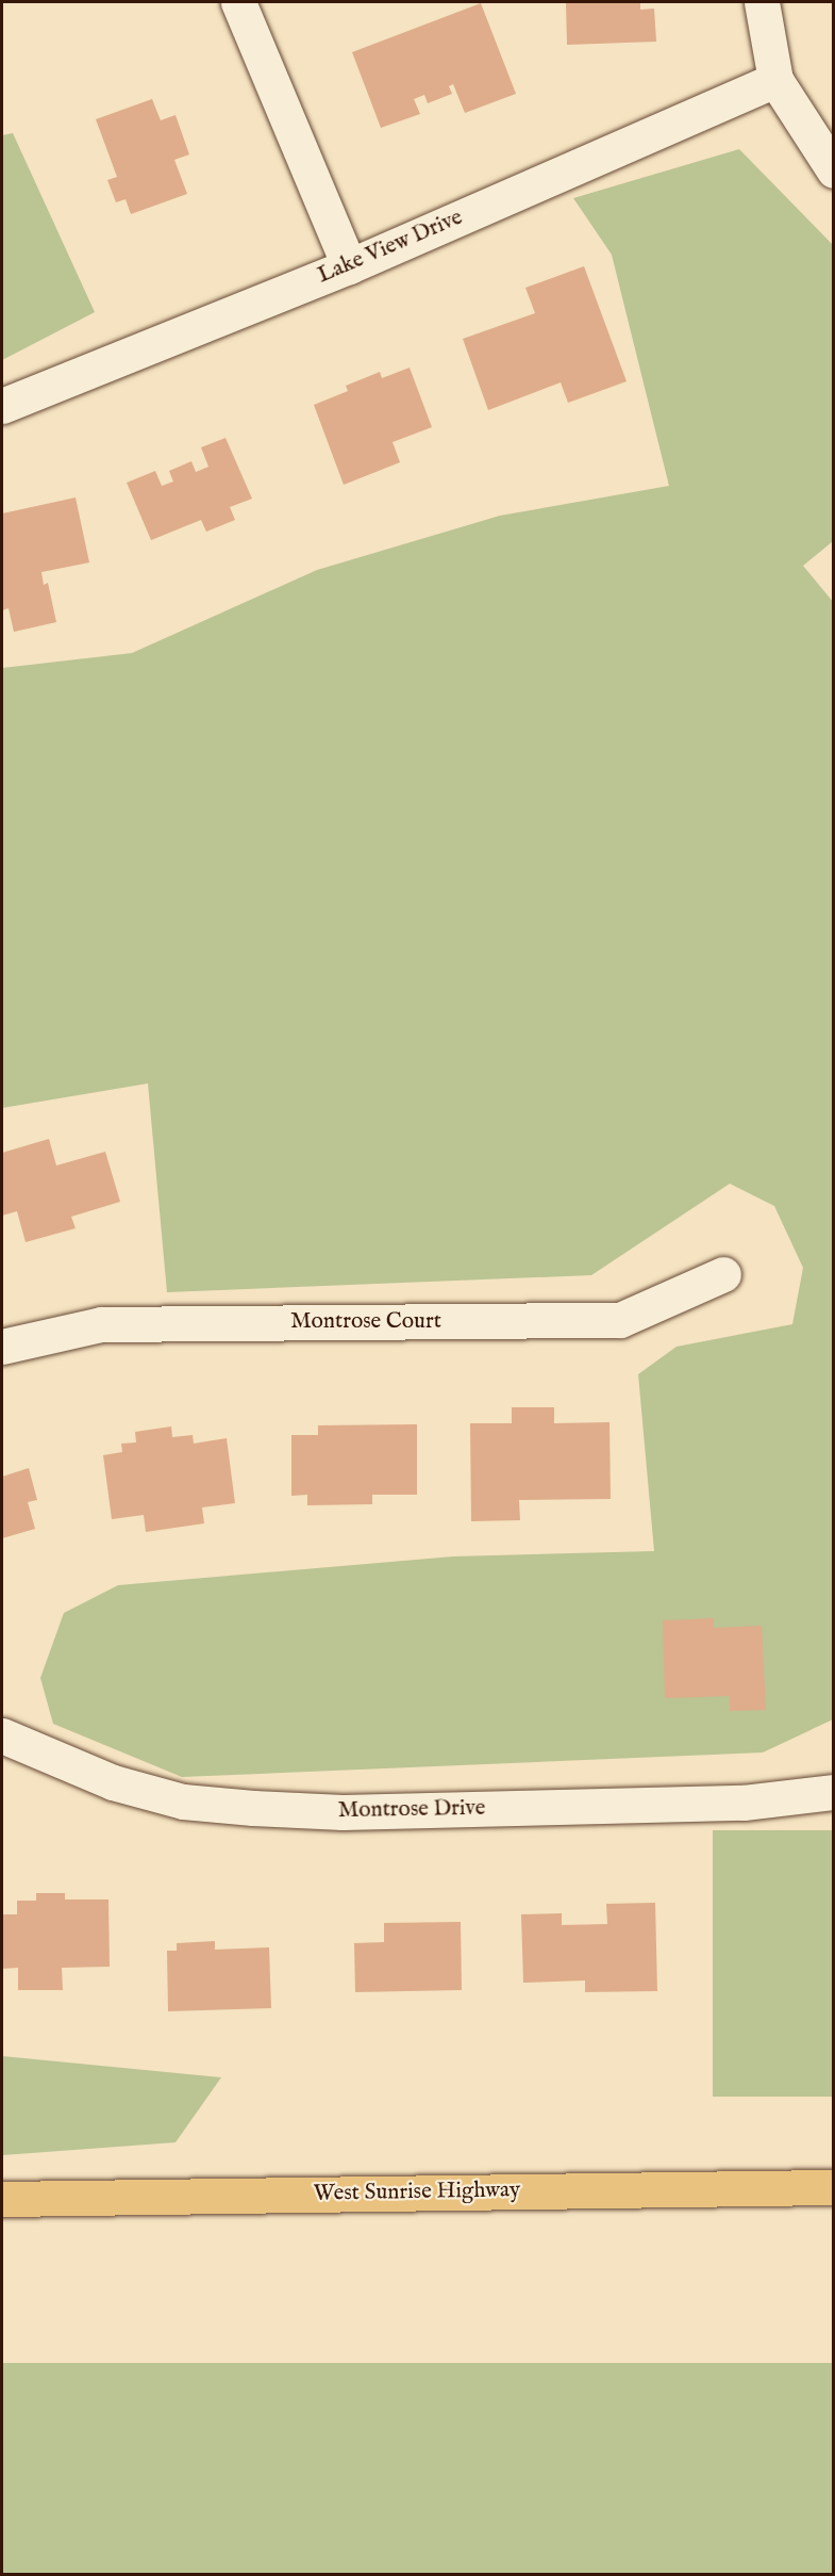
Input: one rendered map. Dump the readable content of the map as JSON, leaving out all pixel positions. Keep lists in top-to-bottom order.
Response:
{
  "streets": {
    "main road": ["West Sunrise Highway"],
    "street": ["Lake View Drive", "Montrose Court", "Montrose Drive"]
  }
}
